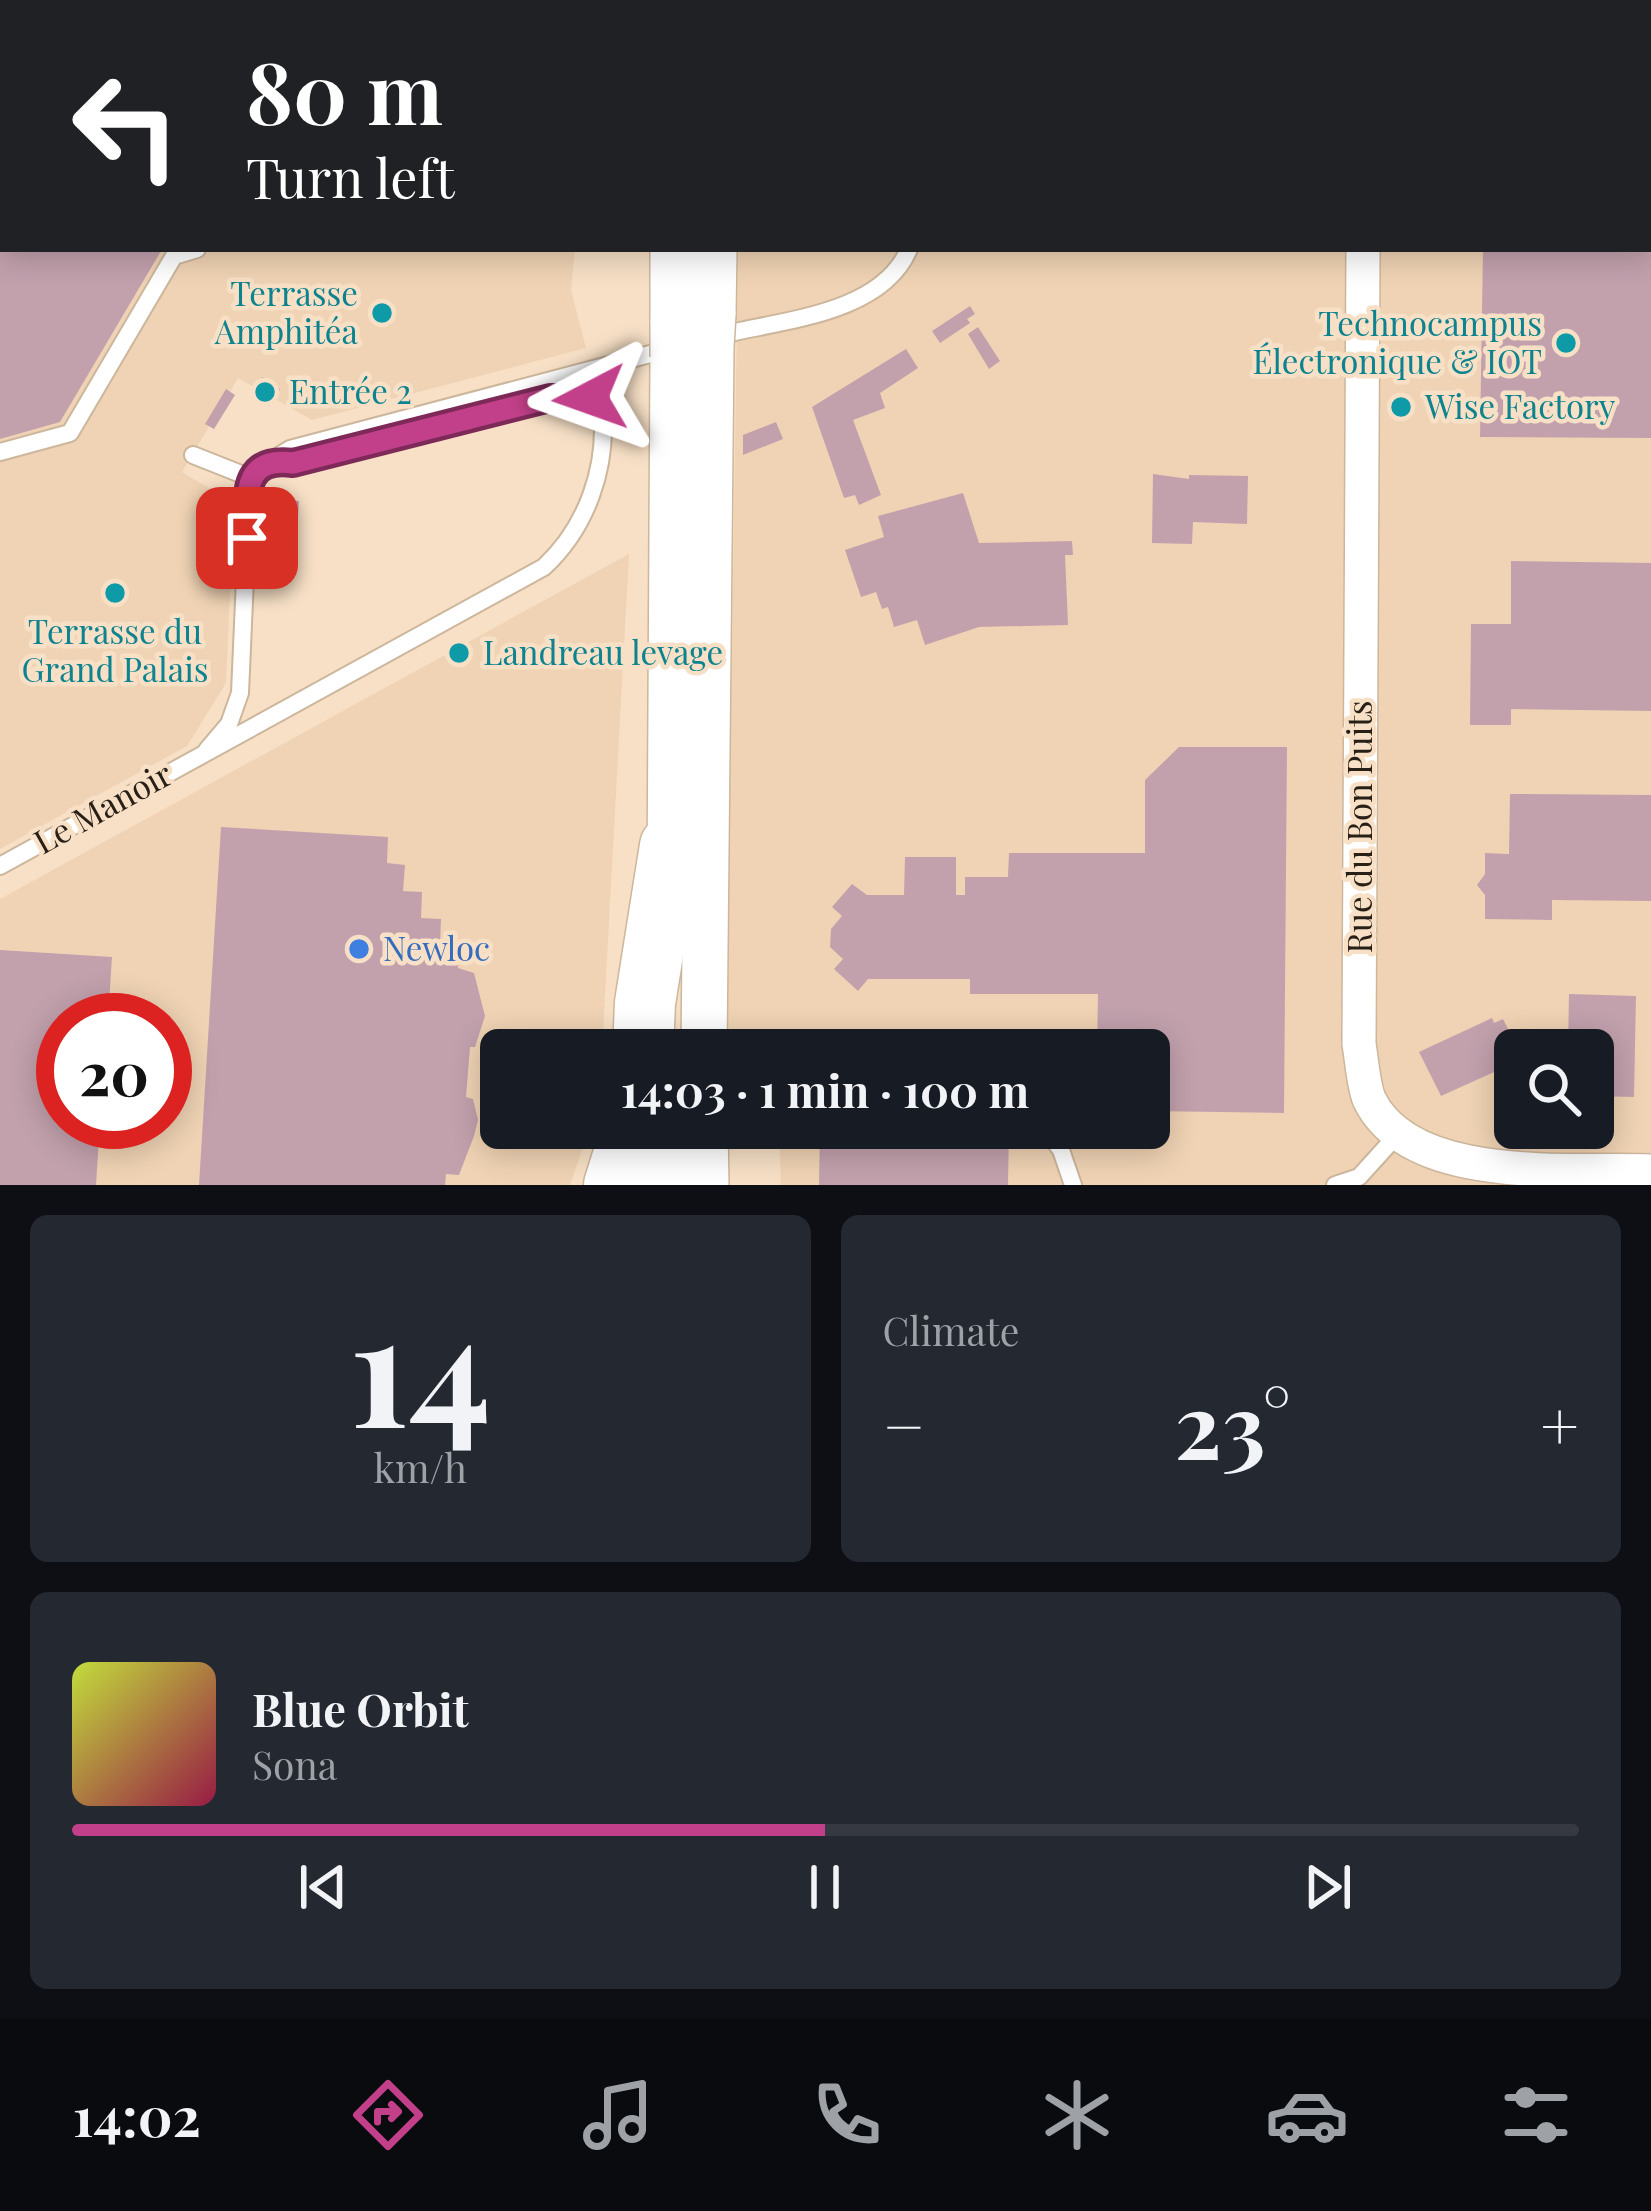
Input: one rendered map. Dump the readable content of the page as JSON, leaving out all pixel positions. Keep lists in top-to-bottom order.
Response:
{
  "streets": {
    "street": ["Rue du Bon Puits"],
    "lane": ["Le Manoir"]
  },
  "places": [
    "Terrasse Amphitéa",
    "Technocampus Électronique & IOT",
    "Entrée 2",
    "Wise Factory",
    "Terrasse du Grand Palais",
    "Landreau levage",
    "Newloc"
  ],
  "page": {
    "turn": ["80 m", "Turn left"],
    "limit": "20",
    "trip": "14:03 · 1 min · 100 m",
    "tile": [
      ["14", "km/h"],
      "Climate"
    ],
    "heat": ["−", "23°", "+"],
    "song": ["Blue Orbit", "Sona"],
    "tabs": "14:02"
  }
}
